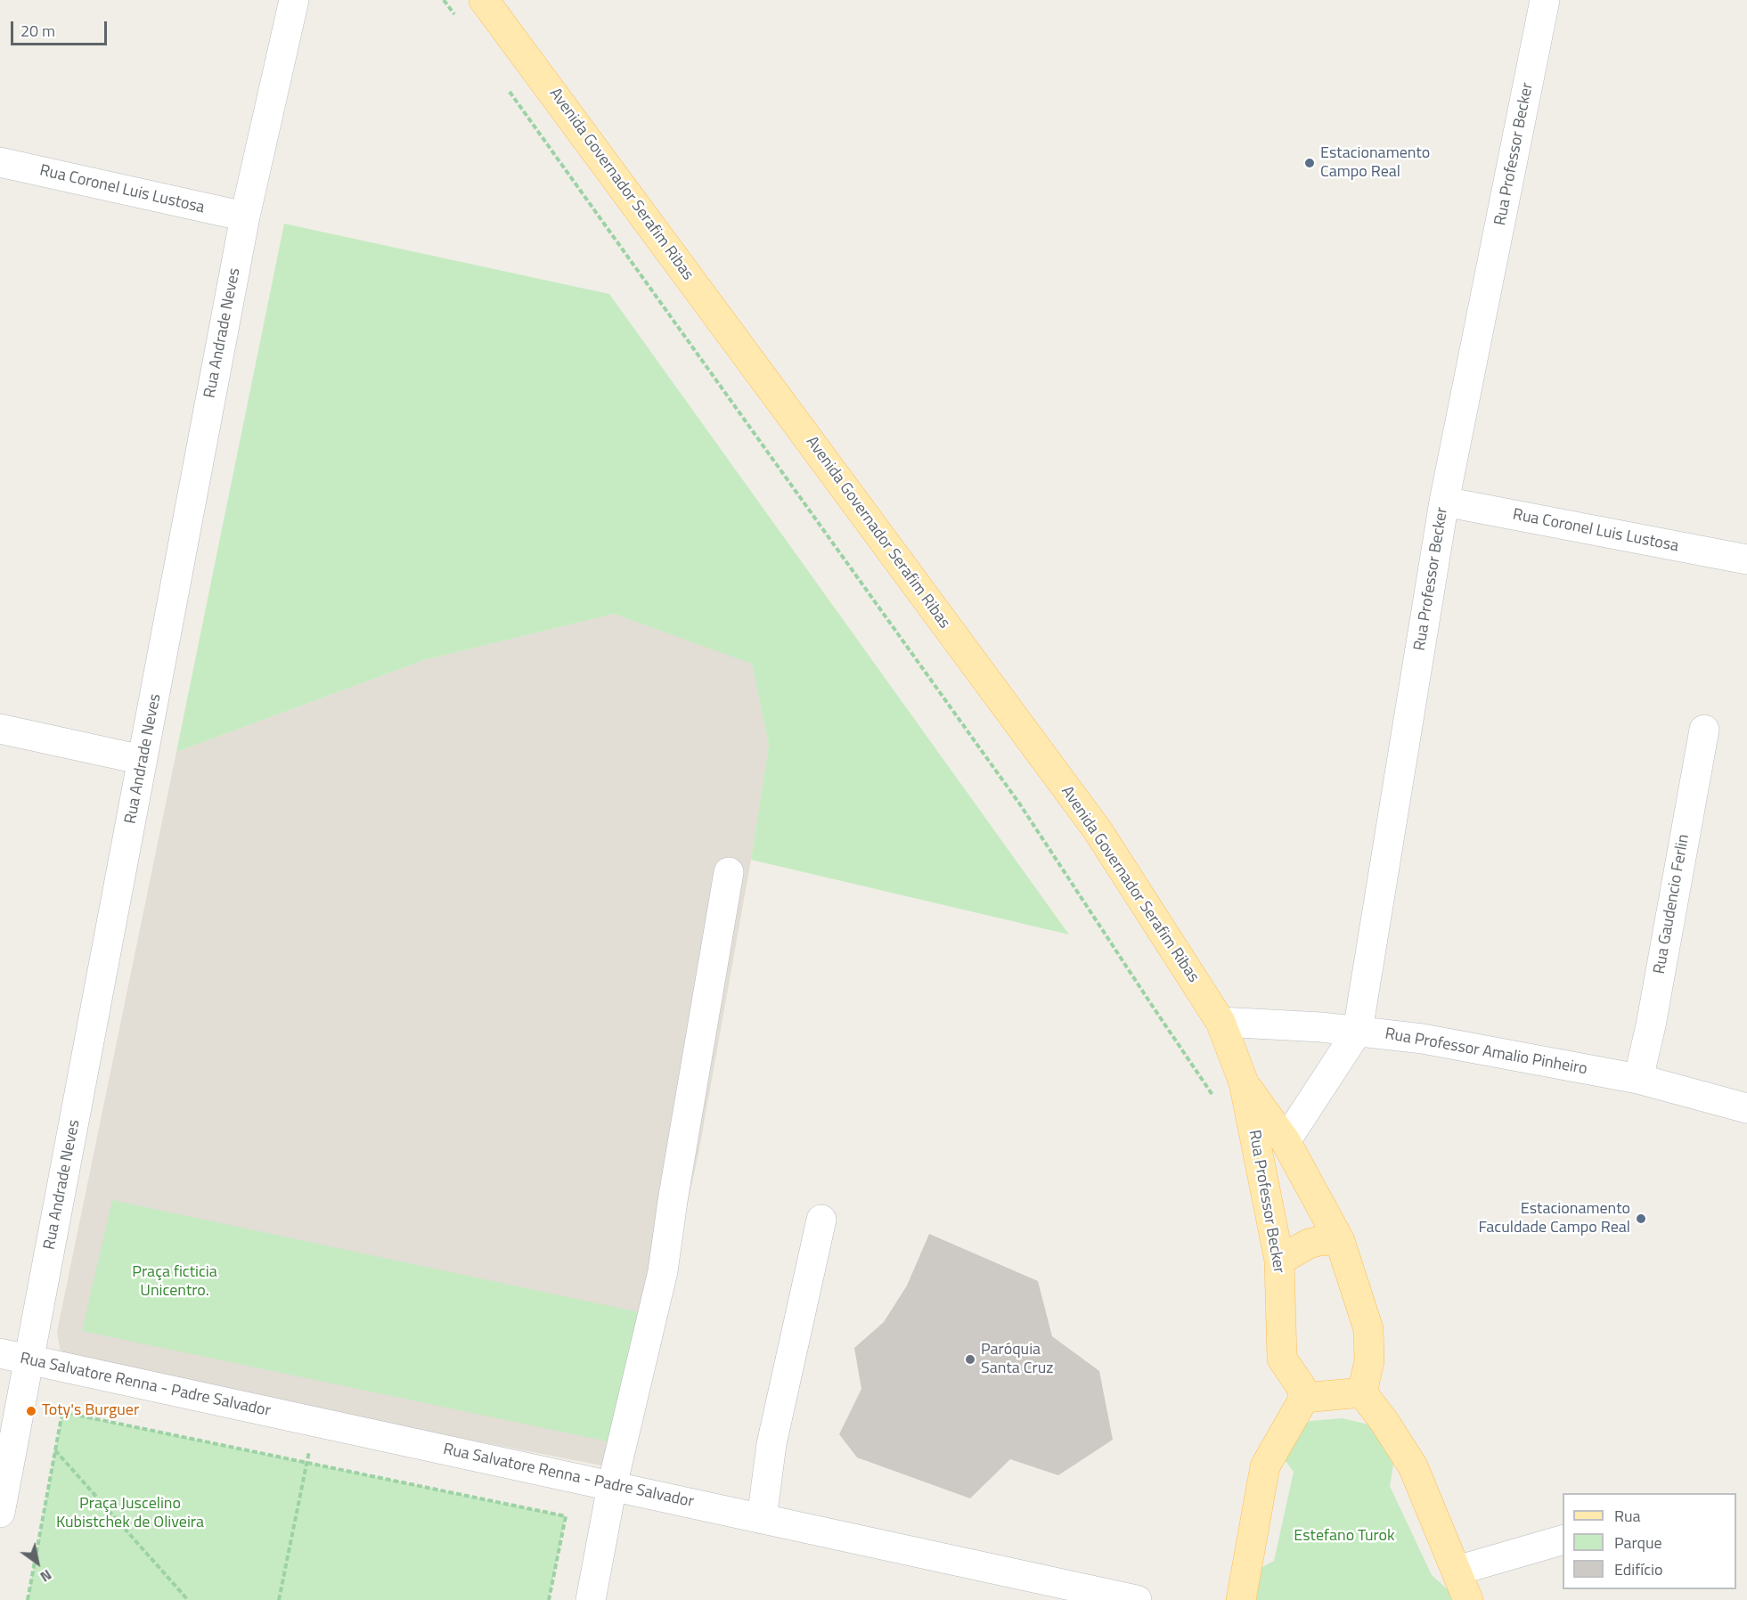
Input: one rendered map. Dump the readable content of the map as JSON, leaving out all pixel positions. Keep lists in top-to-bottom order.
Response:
{
  "streets": {
    "main road": ["Rua Professor Becker", "Avenida Governador Serafim Ribas"],
    "street": [
      "Rua Coronel Luis Lustosa",
      "Rua Andrade Neves",
      "Rua Gaudencio Ferlin",
      "Rua Professor Amalio Pinheiro",
      "Rua Salvatore Renna - Padre Salvador"
    ]
  },
  "crossings": [
    ["Rua Professor Becker", "Avenida Governador Serafim Ribas"],
    ["Rua Professor Becker", "Rua Coronel Luis Lustosa"],
    ["Rua Professor Becker", "Rua Professor Amalio Pinheiro"],
    ["Avenida Governador Serafim Ribas", "Rua Professor Amalio Pinheiro"],
    ["Rua Coronel Luis Lustosa", "Rua Andrade Neves"],
    ["Rua Andrade Neves", "Rua Salvatore Renna - Padre Salvador"],
    ["Rua Gaudencio Ferlin", "Rua Professor Amalio Pinheiro"]
  ],
  "parks": ["Praça ficticia Unicentro.", "Praça Juscelino Kubistchek de Oliveira", "Estefano Turok"],
  "places": [
    "Estacionamento Campo Real",
    "Estacionamento Faculdade Campo Real",
    "Paróquia Santa Cruz",
    "Toty's Burguer"
  ],
  "legend": ["Rua", "Parque", "Edifício"],
  "scale_bar": "20 m",
  "north": "bottom right"
}
